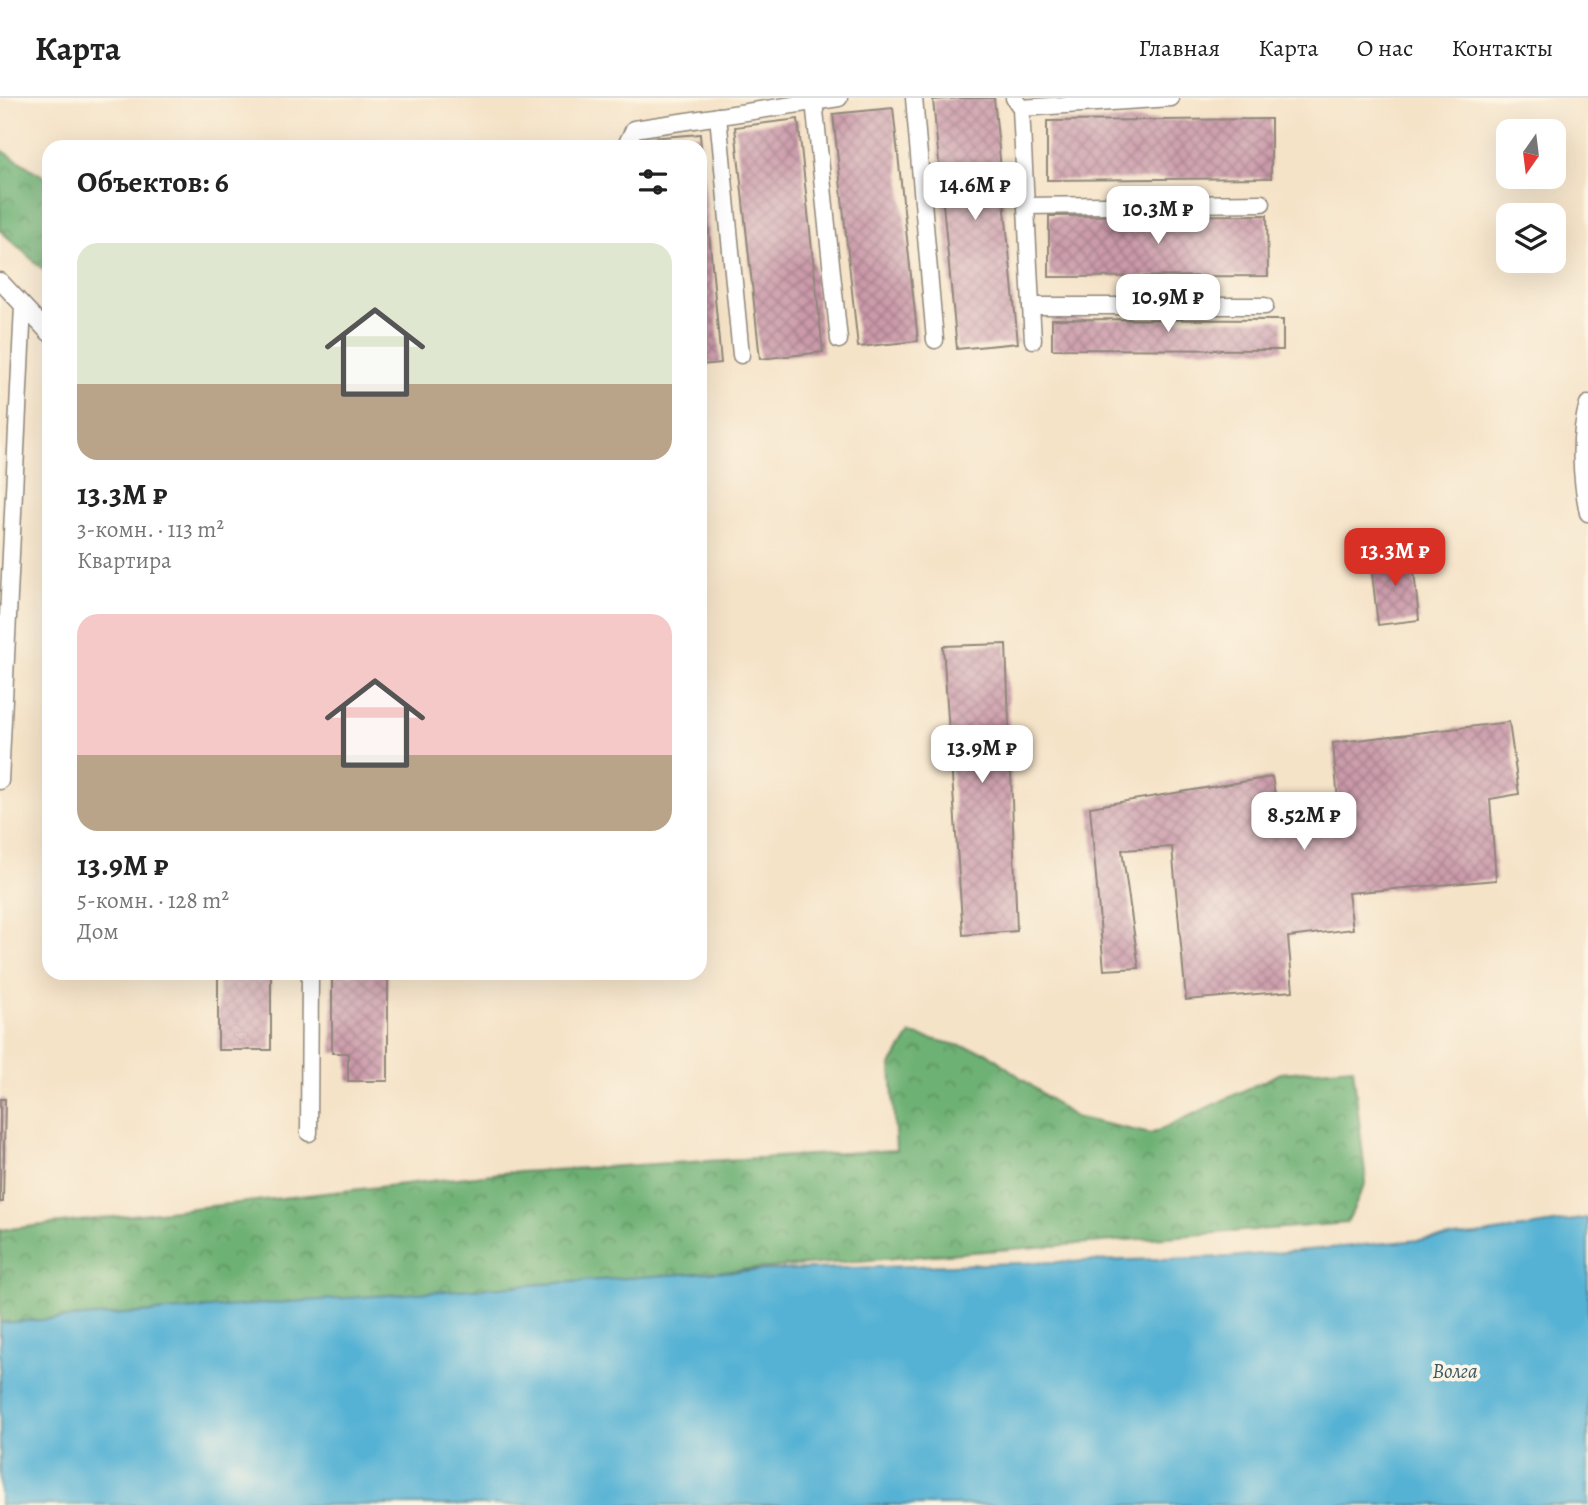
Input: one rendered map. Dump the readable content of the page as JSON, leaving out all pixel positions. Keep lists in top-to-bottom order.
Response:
{
  "water": ["Волга"],
  "north": "bottom",
  "page": {
    "header": "Карта",
    "nav": [
      "Главная",
      "Карта",
      "О нас",
      "Контакты"
    ],
    "heading": "Объектов: 6",
    "price": [
      "14.6M ₽",
      "10.3M ₽",
      "10.9M ₽",
      "13.3M ₽",
      "13.9M ₽",
      "8.52M ₽"
    ],
    "list": [
      {
        "name": "13.3M ₽",
        "note": "3-комн. · 113 m² · Квартира"
      },
      {
        "name": "13.9M ₽",
        "note": "5-комн. · 128 m² · Дом"
      }
    ]
  }
}
